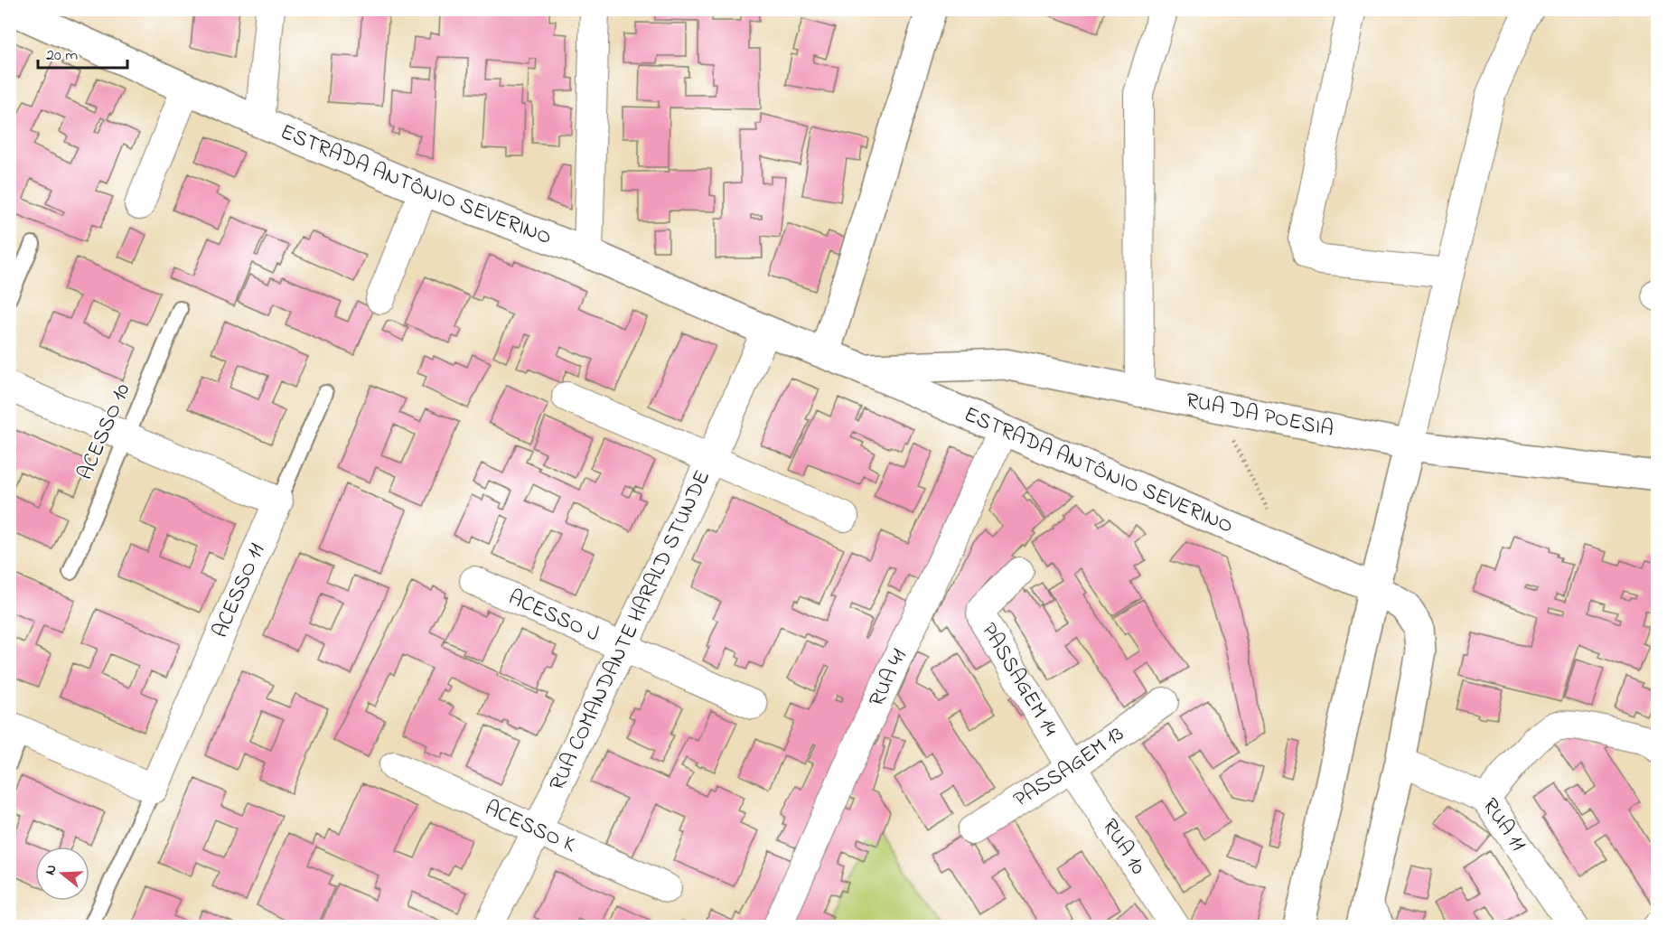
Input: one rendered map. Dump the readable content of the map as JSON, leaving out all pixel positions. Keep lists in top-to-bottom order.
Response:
{
  "streets": {
    "main road": ["ESTRADA ANTÔNIO SEVERINO", "RUA DA POESIA"],
    "street": [
      "ACESSO 11",
      "ACESSO J",
      "RUA COMANDANTE HARALD STUNDE",
      "RUA 41",
      "PASSAGEM 14",
      "PASSAGEM 13",
      "RUA 11",
      "ACESSO K",
      "RUA 10"
    ],
    "lane": ["ACESSO 10"]
  },
  "crossings": [
    ["ESTRADA ANTÔNIO SEVERINO", "RUA DA POESIA"],
    ["ESTRADA ANTÔNIO SEVERINO", "RUA COMANDANTE HARALD STUNDE"],
    ["ESTRADA ANTÔNIO SEVERINO", "RUA 41"],
    ["ESTRADA ANTÔNIO SEVERINO", "RUA 11"],
    ["ACESSO J", "RUA COMANDANTE HARALD STUNDE"],
    ["RUA COMANDANTE HARALD STUNDE", "ACESSO K"],
    ["PASSAGEM 14", "PASSAGEM 13"],
    ["PASSAGEM 14", "RUA 10"],
    ["PASSAGEM 13", "RUA 10"]
  ],
  "scale_bar": "20 m",
  "north": "left"
}
